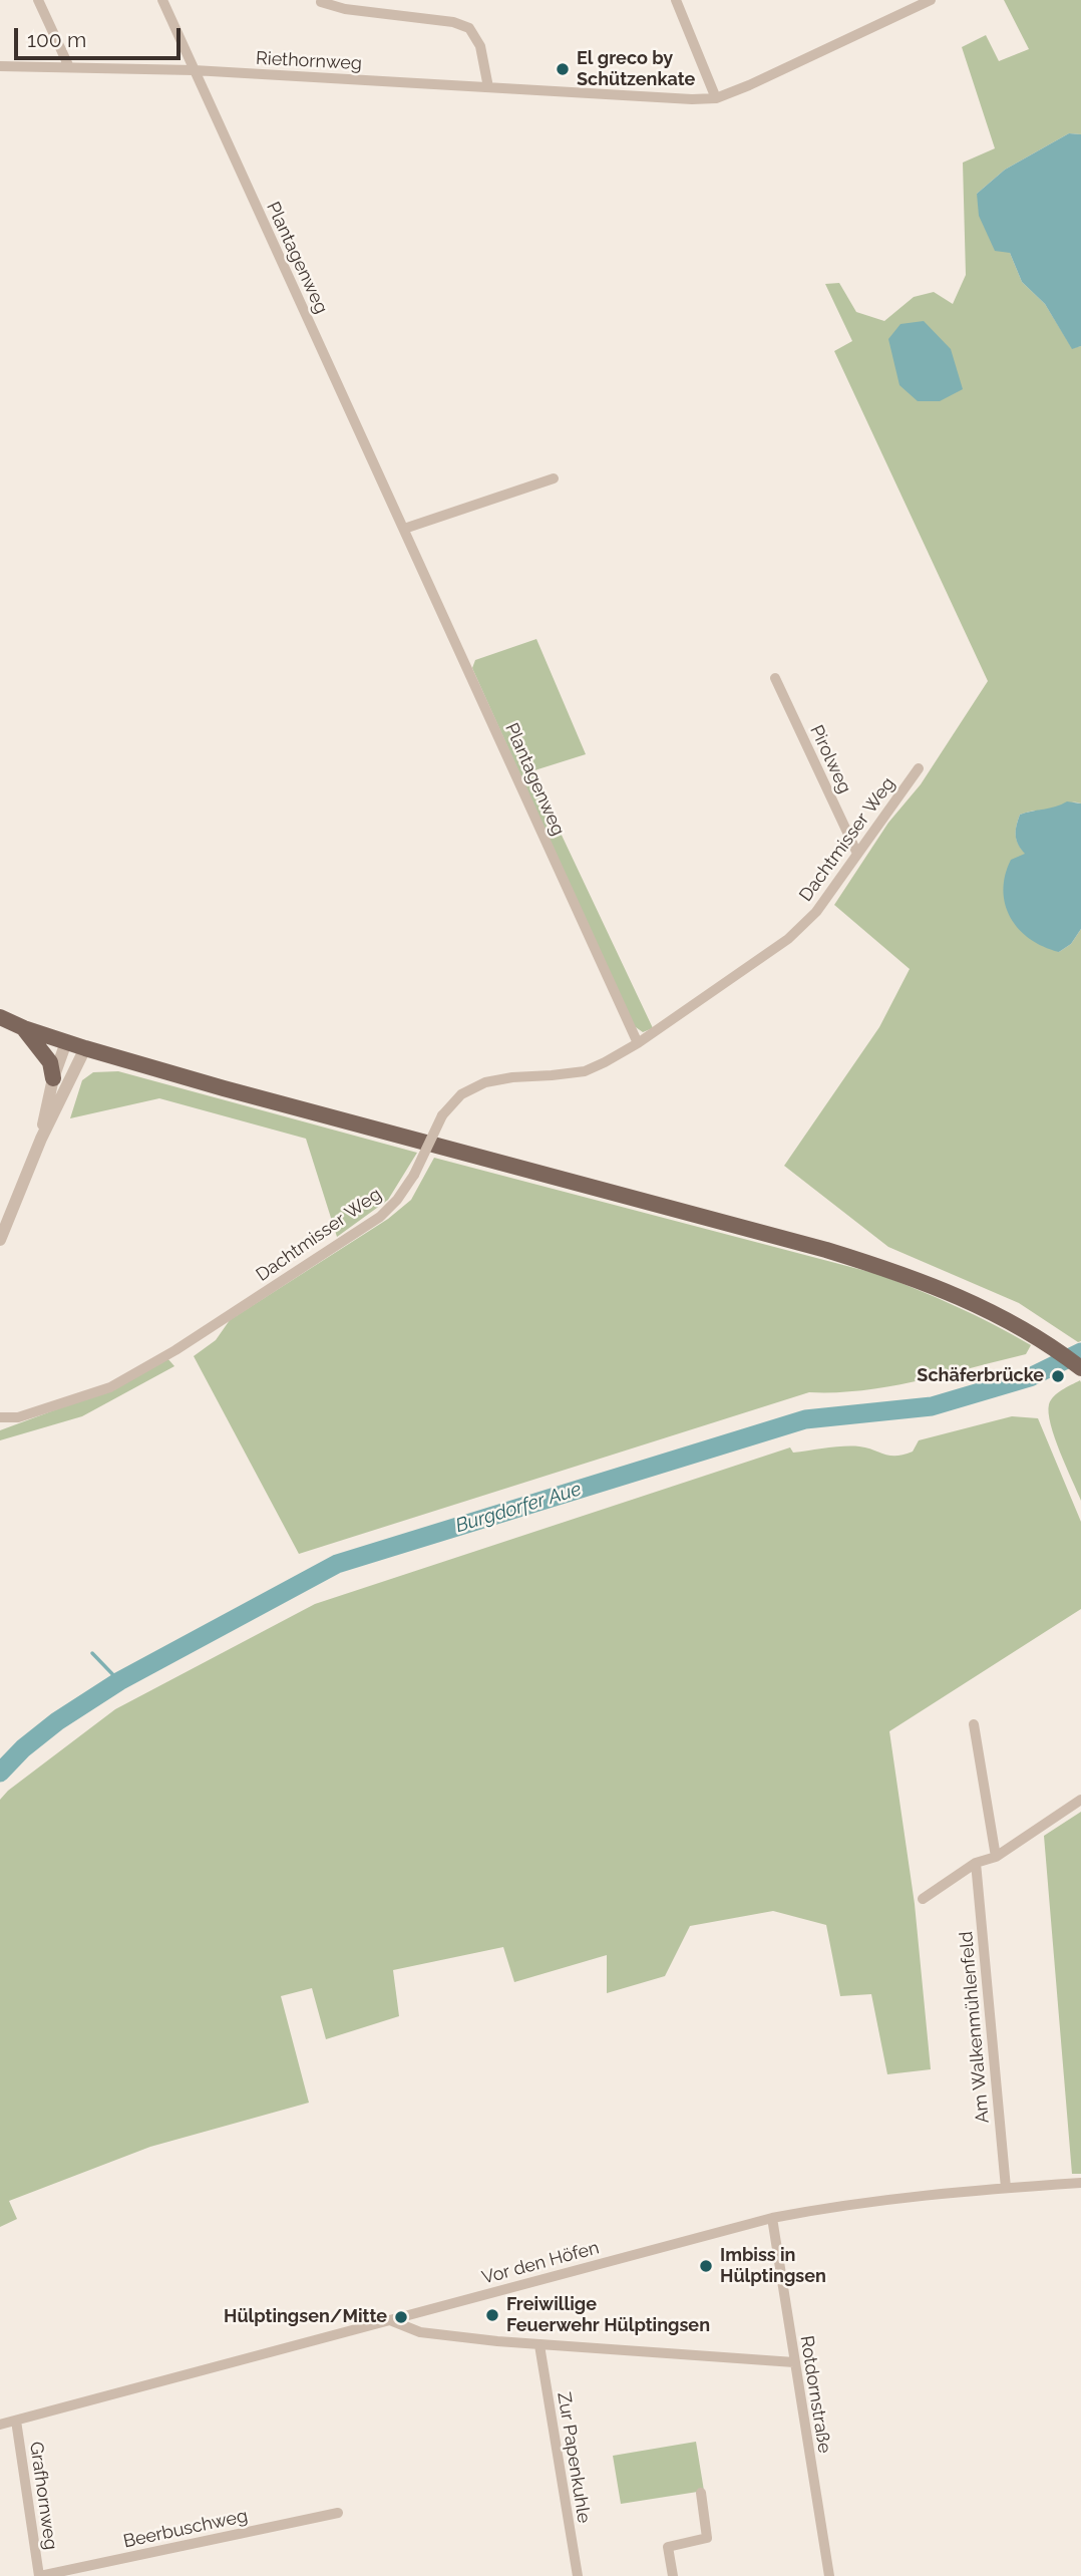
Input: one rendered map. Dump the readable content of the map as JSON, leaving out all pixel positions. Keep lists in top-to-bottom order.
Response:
{
  "streets": {
    "street": [
      "Riethornweg",
      "Plantagenweg",
      "Pirolweg",
      "Dachtmisser Weg",
      "Am Walkenmühlenfeld",
      "Vor den Höfen",
      "Rotdornstraße",
      "Zur Papenkuhle",
      "Grafhornweg",
      "Beerbuschweg"
    ]
  },
  "crossings": [
    ["Riethornweg", "Plantagenweg"],
    ["Plantagenweg", "Dachtmisser Weg"],
    ["Pirolweg", "Dachtmisser Weg"],
    ["Am Walkenmühlenfeld", "Vor den Höfen"],
    ["Vor den Höfen", "Rotdornstraße"],
    ["Vor den Höfen", "Grafhornweg"],
    ["Grafhornweg", "Beerbuschweg"]
  ],
  "water": ["Burgdorfer Aue"],
  "places": [
    "El greco by Schützenkate",
    "Schäferbrücke",
    "Imbiss in Hülptingsen",
    "Freiwillige Feuerwehr Hülptingsen",
    "Hülptingsen/Mitte"
  ],
  "scale_bar": "100 m"
}
